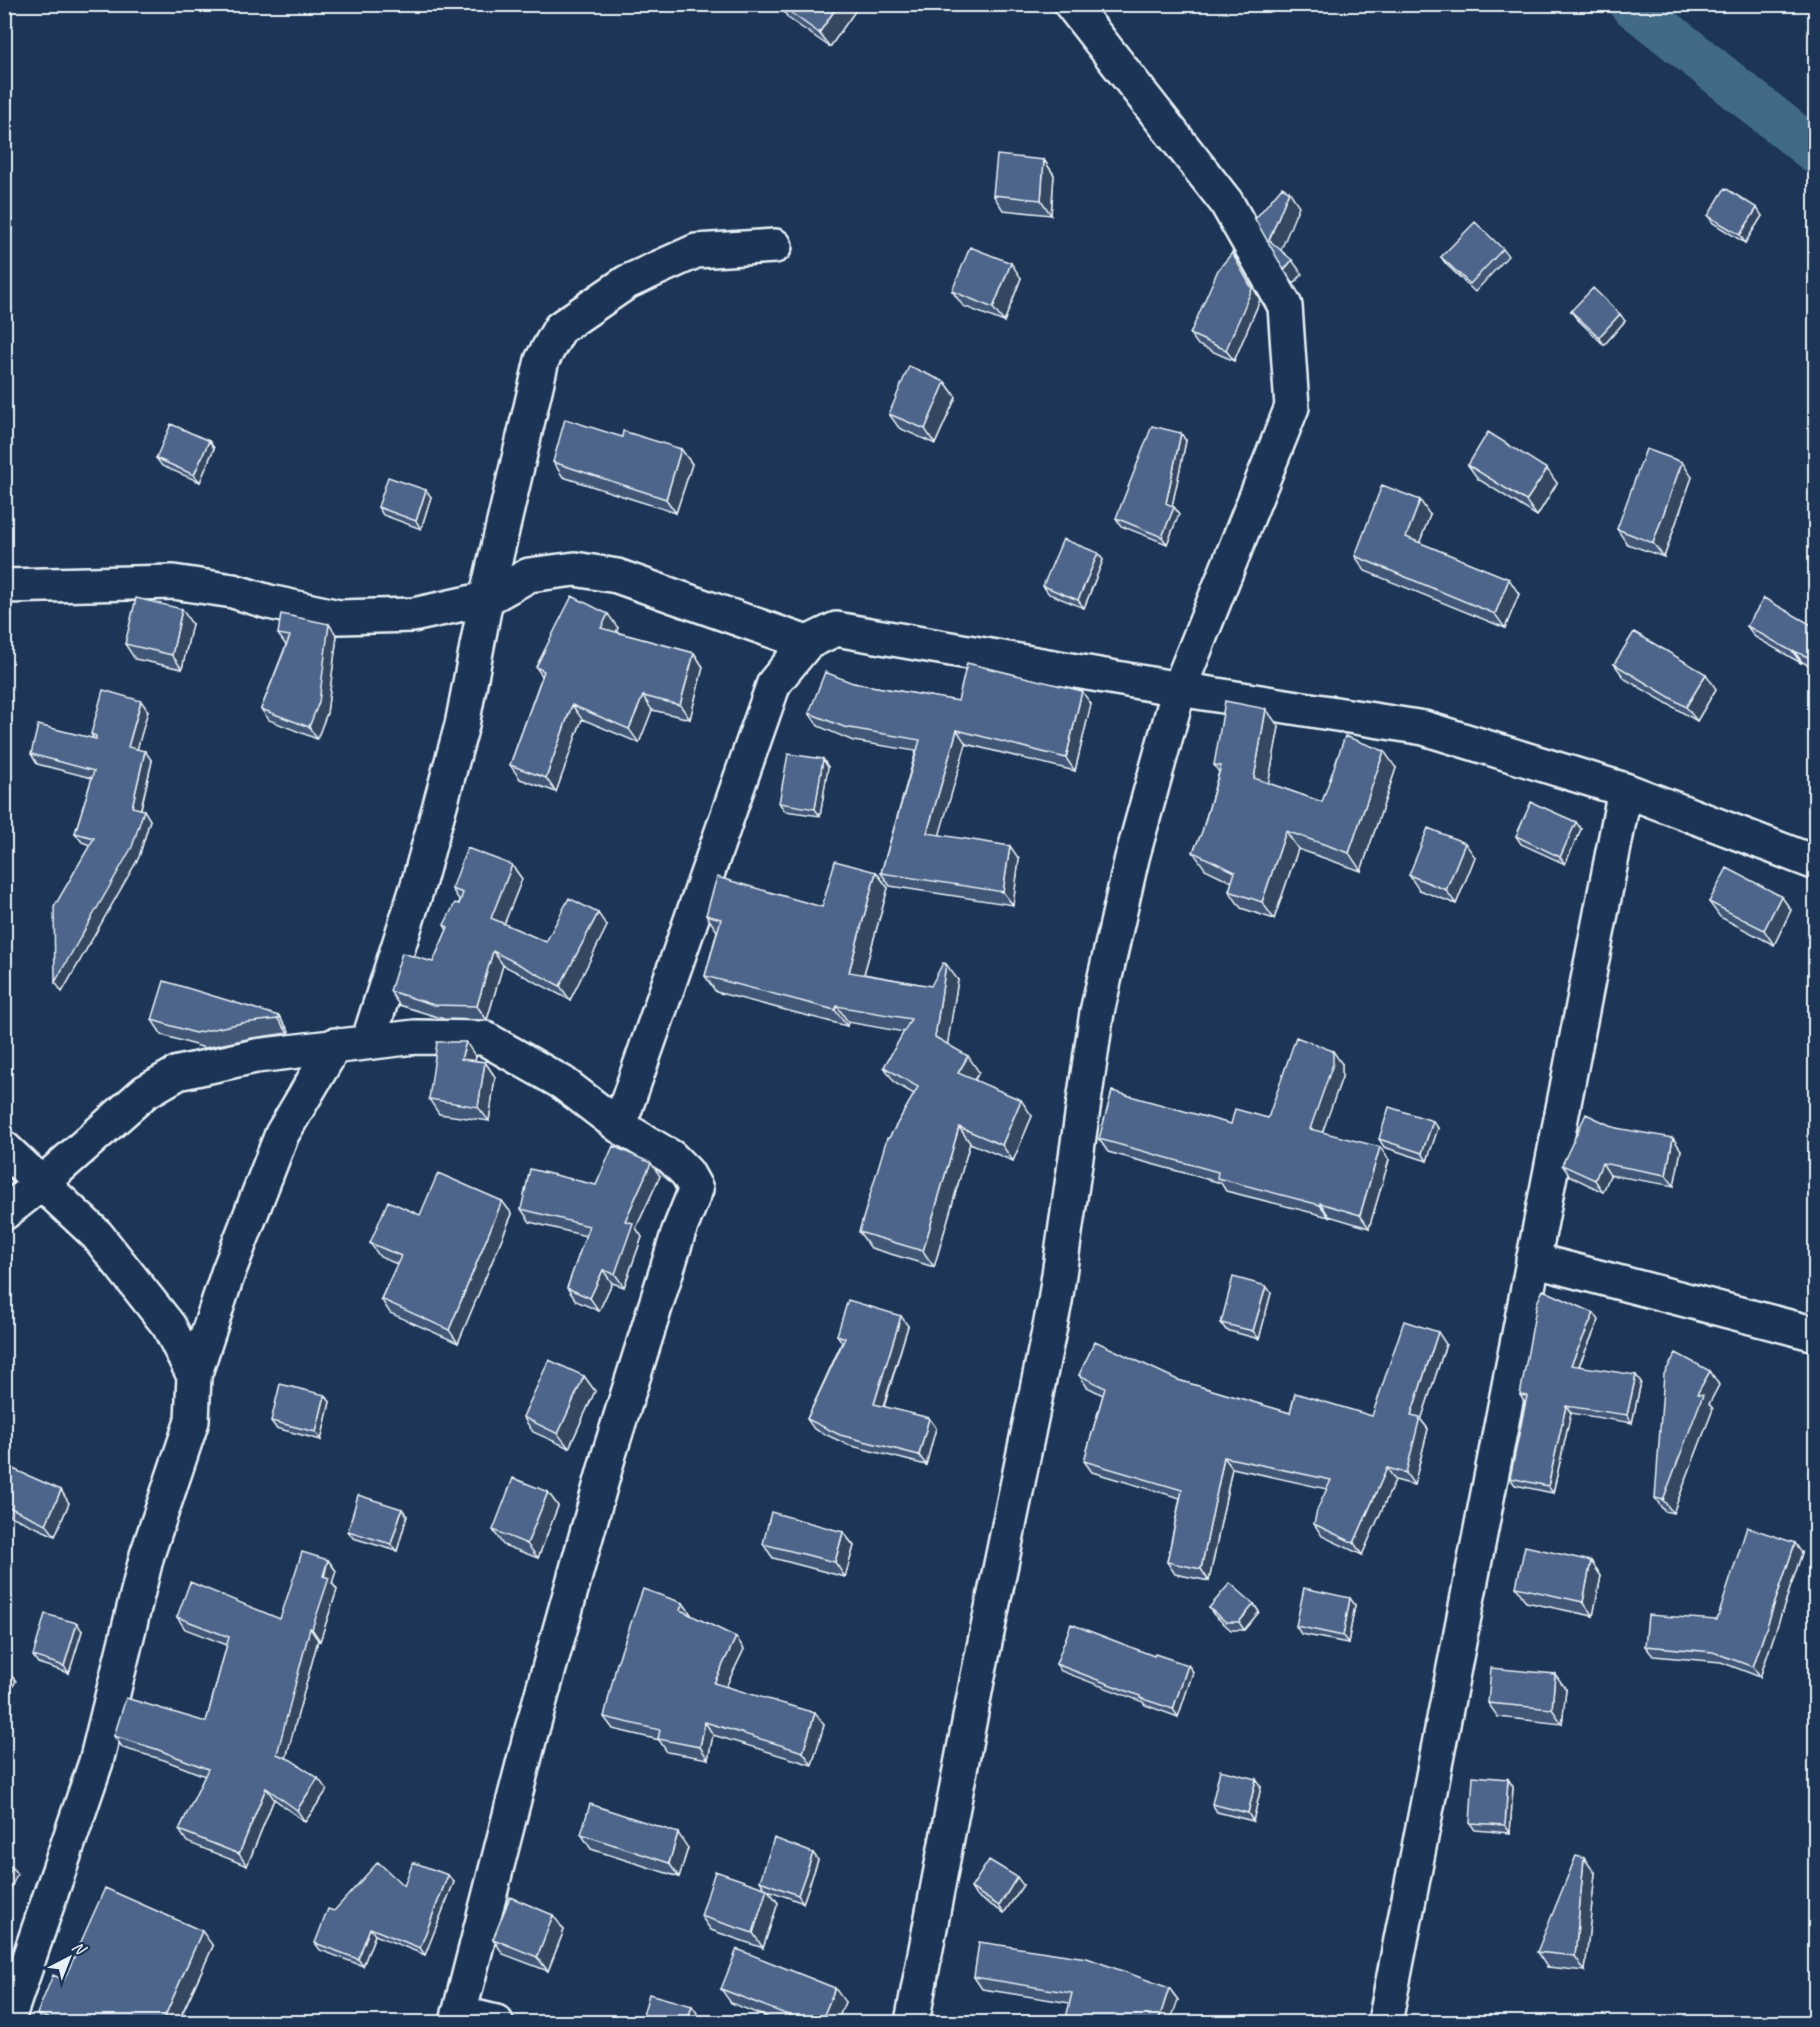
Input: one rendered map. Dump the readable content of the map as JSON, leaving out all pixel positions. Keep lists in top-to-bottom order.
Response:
{
  "north": "top right"
}
